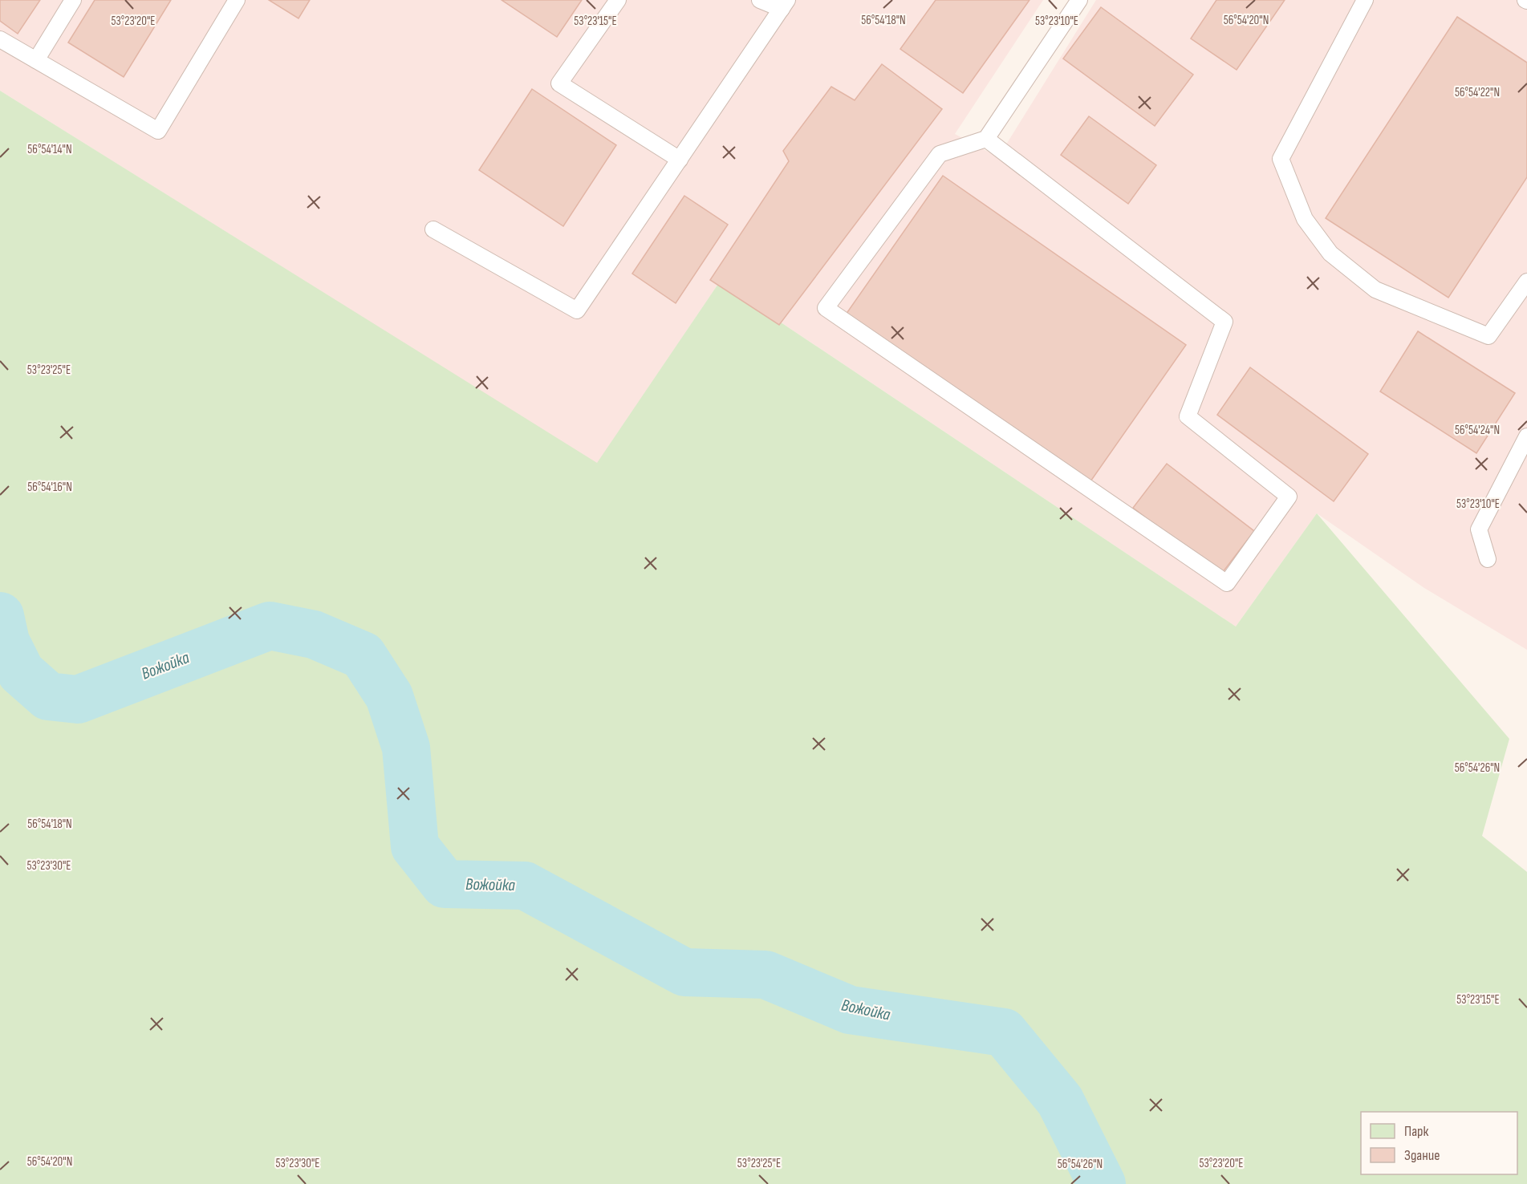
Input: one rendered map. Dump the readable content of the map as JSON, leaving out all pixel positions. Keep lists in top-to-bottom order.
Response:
{
  "water": ["Вожойка"],
  "legend": ["Парк", "Здание"],
  "coordinates": [
    "56°54'18\"N",
    "56°54'20\"N",
    "53°23'15\"E",
    "53°23'10\"E",
    "53°23'20\"E",
    "56°54'22\"N",
    "56°54'14\"N",
    "53°23'25\"E",
    "56°54'24\"N",
    "56°54'16\"N",
    "56°54'26\"N",
    "53°23'30\"E"
  ]
}
